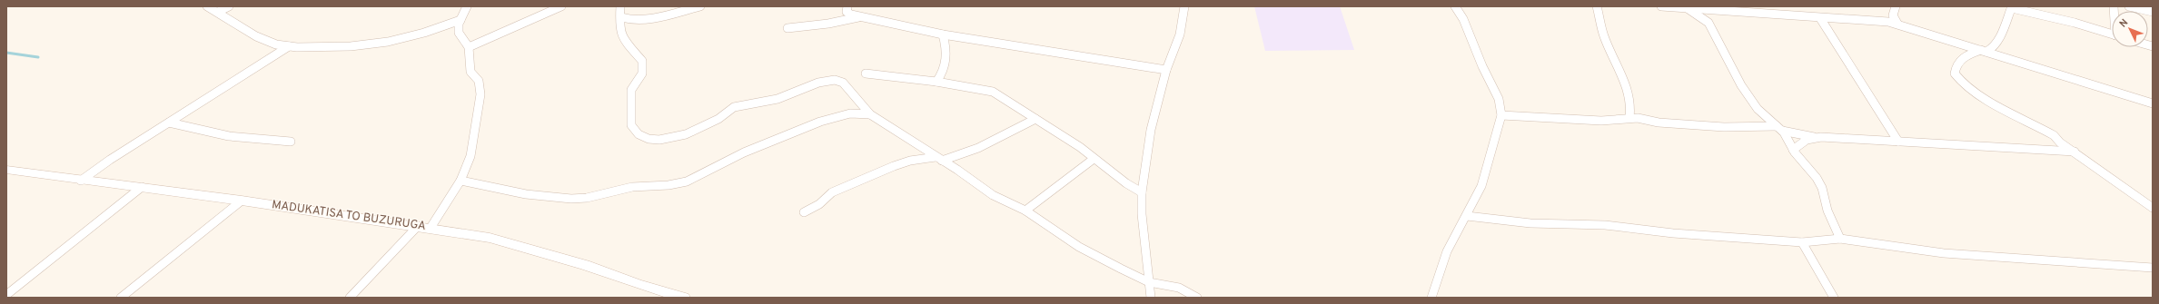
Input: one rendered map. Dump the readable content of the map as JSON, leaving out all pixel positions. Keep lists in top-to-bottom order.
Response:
{
  "streets": {
    "main road": ["MADUKATISA TO BUZURUGA"]
  },
  "north": "top left"
}
